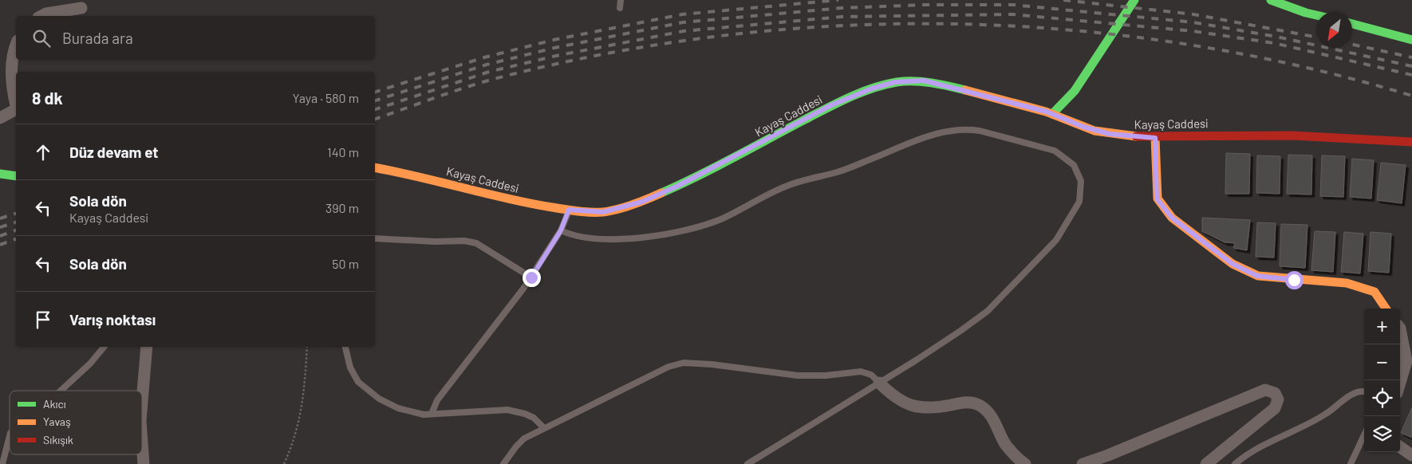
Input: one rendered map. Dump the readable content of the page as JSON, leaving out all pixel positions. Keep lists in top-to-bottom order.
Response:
{
  "streets": {
    "street": ["Kayaş Caddesi"]
  },
  "legend": ["Akıcı", "Yavaş", "Sıkışık"],
  "north": "bottom left",
  "page": {
    "search": "Burada ara",
    "heading": ["8 dk", "Yaya · 580 m"],
    "list": [
      ["Düz devam et", "140 m"],
      ["Sola dön", "Kayaş Caddesi", "390 m"],
      ["Sola dön", "50 m"],
      "Varış noktası"
    ],
    "map_buttons": ["+", "−"]
  }
}
